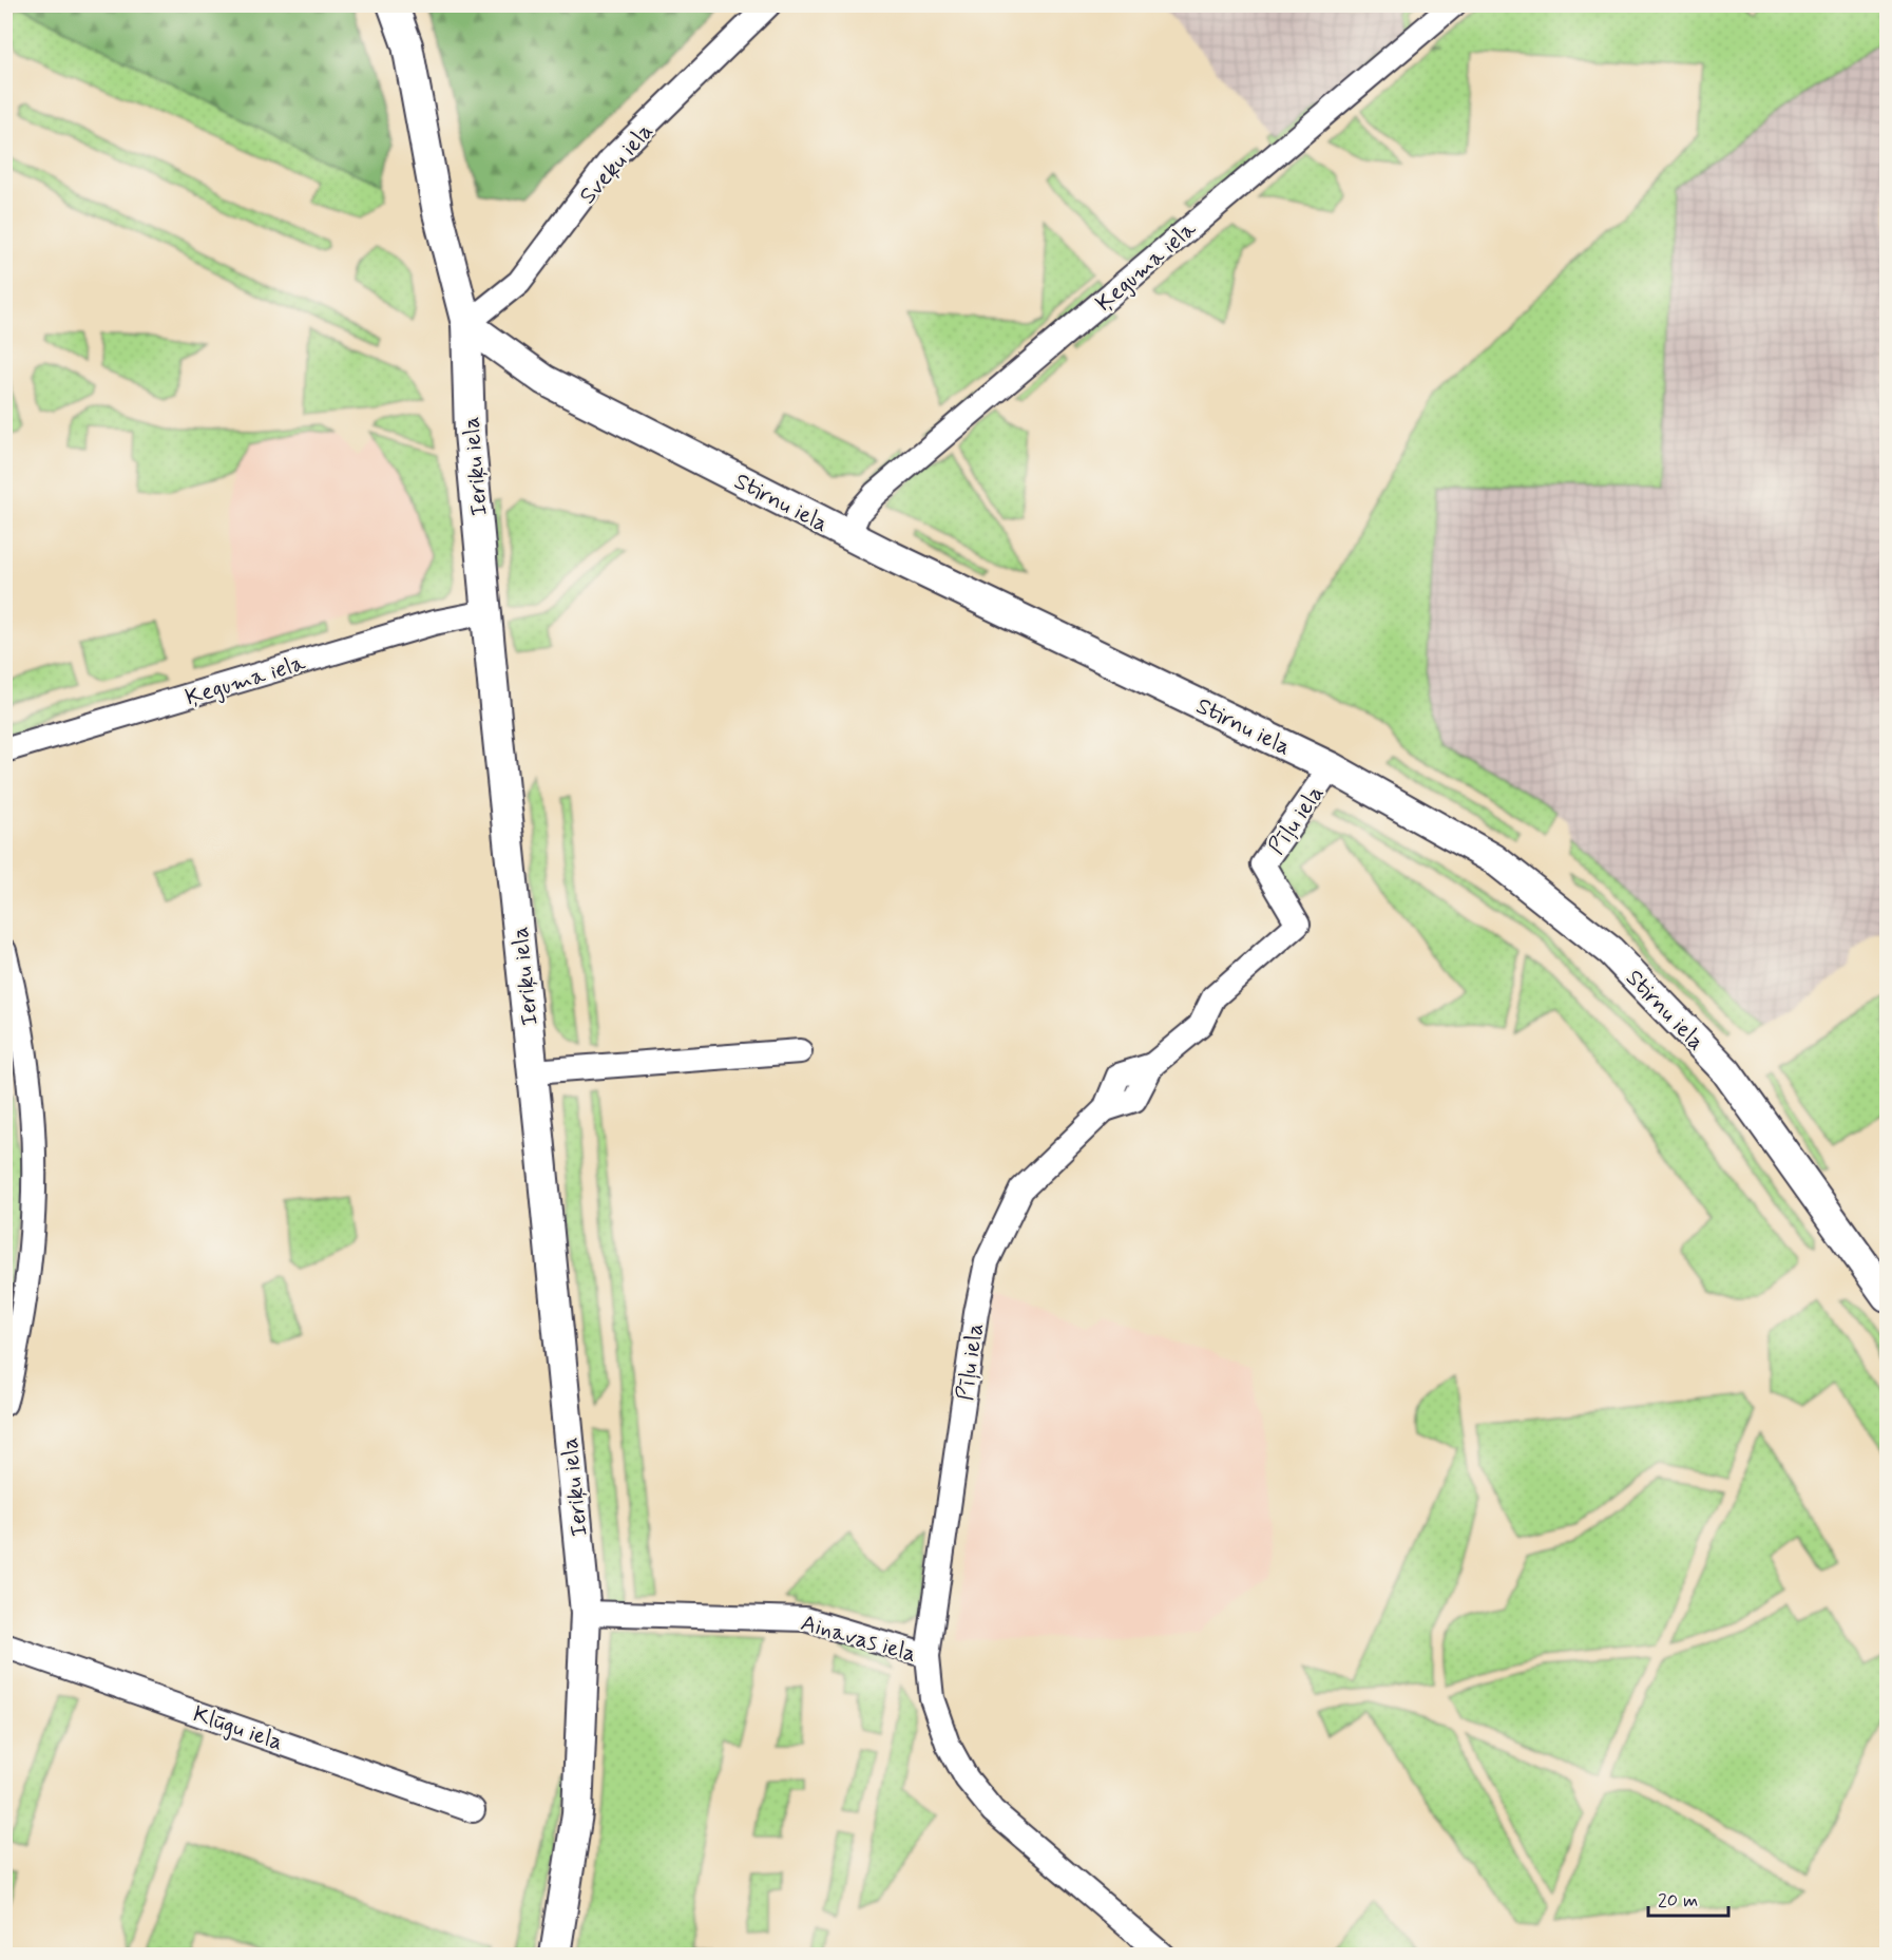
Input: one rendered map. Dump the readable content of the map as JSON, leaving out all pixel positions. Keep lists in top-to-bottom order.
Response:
{
  "streets": {
    "street": [
      "Sveķu iela",
      "Ķeguma iela",
      "Ieriķu iela",
      "Stirnu iela",
      "Pīļu iela",
      "Ainavas iela",
      "Klūgu iela"
    ]
  },
  "crossings": [
    ["Sveķu iela", "Ieriķu iela"],
    ["Sveķu iela", "Stirnu iela"],
    ["Ķeguma iela", "Ieriķu iela"],
    ["Ķeguma iela", "Stirnu iela"],
    ["Ieriķu iela", "Stirnu iela"],
    ["Ieriķu iela", "Ainavas iela"],
    ["Stirnu iela", "Pīļu iela"],
    ["Pīļu iela", "Ainavas iela"]
  ],
  "scale_bar": "20 m"
}
